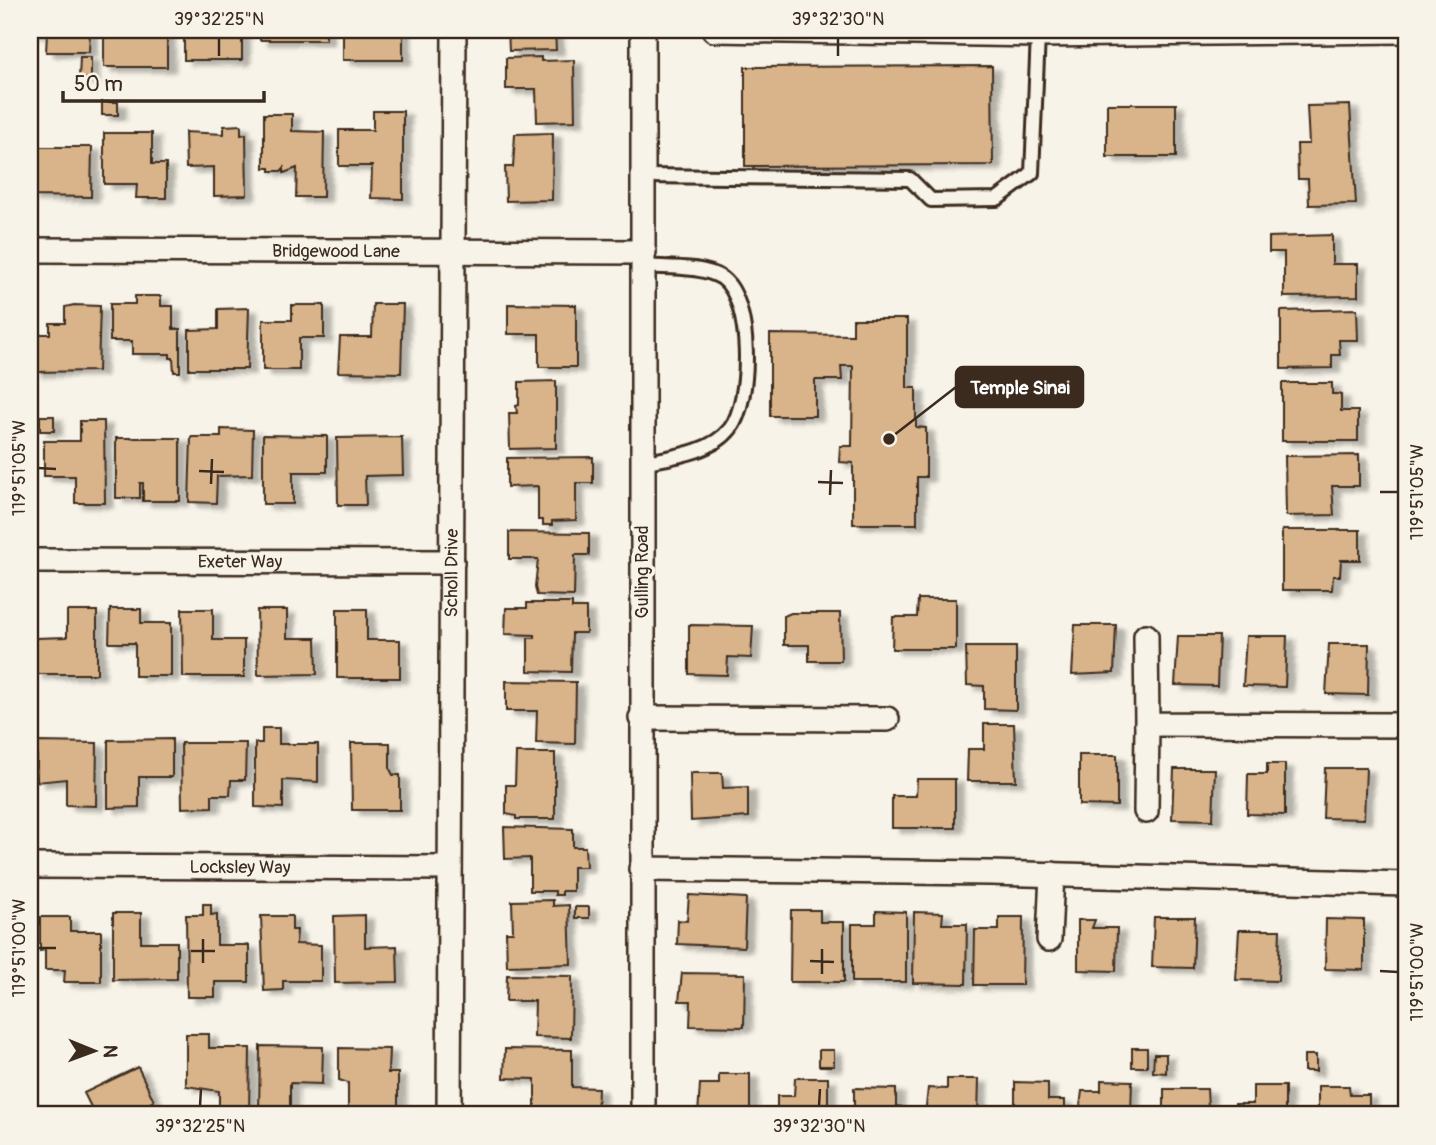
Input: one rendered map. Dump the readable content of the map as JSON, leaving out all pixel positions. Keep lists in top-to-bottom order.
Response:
{
  "streets": {
    "street": [
      "Bridgewood Lane",
      "Exeter Way",
      "Scholl Drive",
      "Gulling Road",
      "Locksley Way"
    ]
  },
  "crossings": [
    ["Bridgewood Lane", "Scholl Drive"],
    ["Bridgewood Lane", "Gulling Road"],
    ["Exeter Way", "Scholl Drive"],
    ["Scholl Drive", "Locksley Way"]
  ],
  "places": ["Temple Sinai"],
  "scale_bar": "50 m",
  "north": "right",
  "coordinates": [
    "39°32'25\"N",
    "39°32'30\"N",
    "119°51'05\"W",
    "119°51'00\"W"
  ]
}
